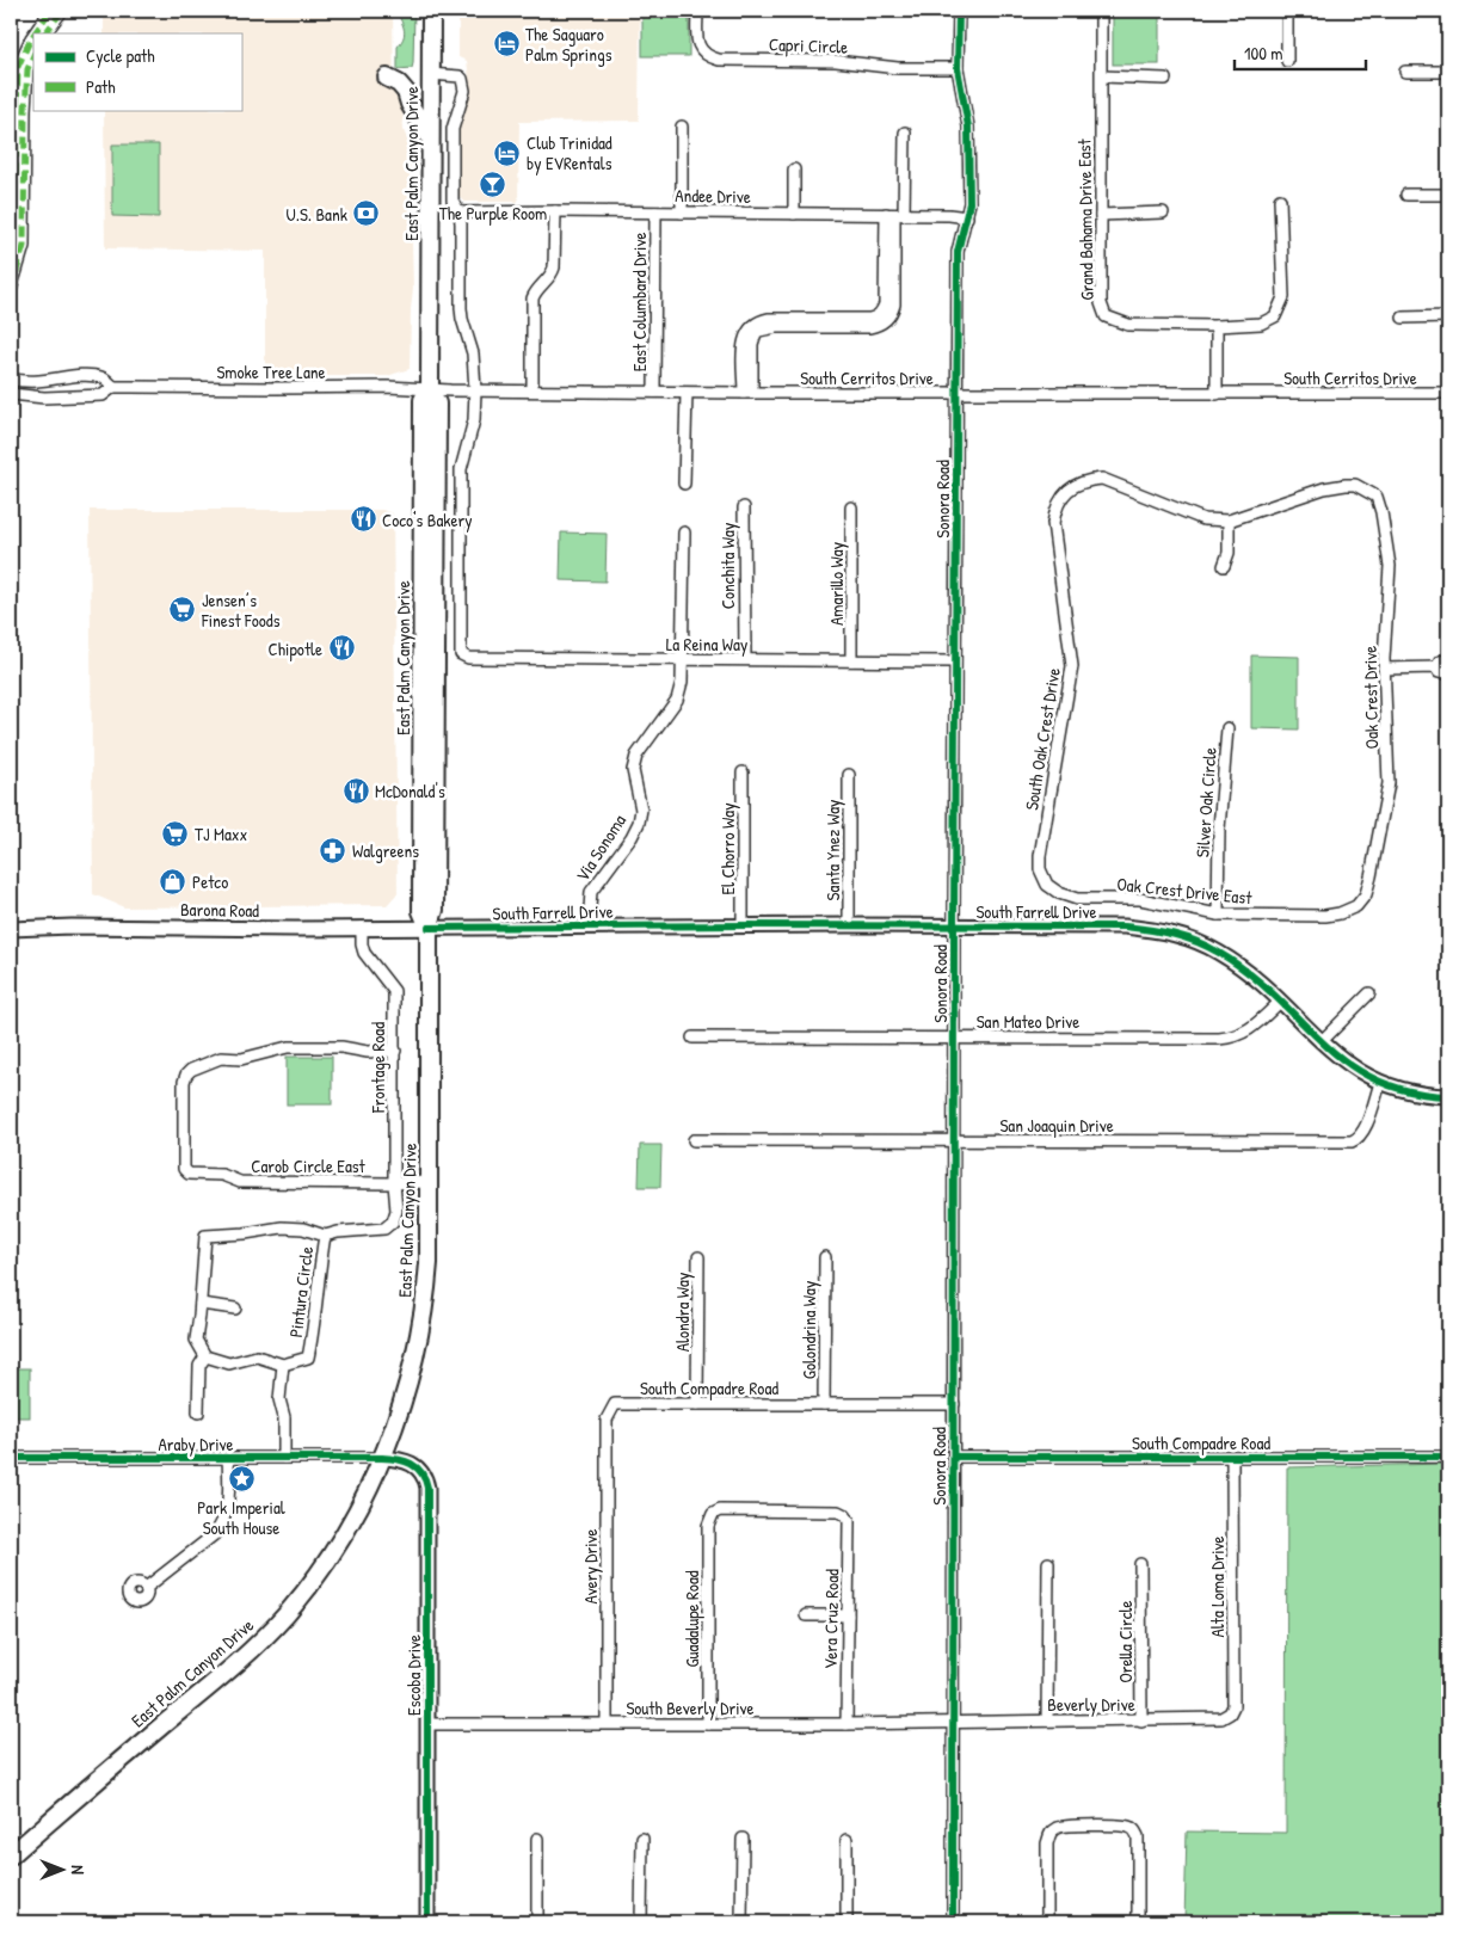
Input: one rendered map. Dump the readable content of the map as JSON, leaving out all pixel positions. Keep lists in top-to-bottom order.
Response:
{
  "streets": {
    "main road": ["East Palm Canyon Drive"],
    "street": [
      "Capri Circle",
      "Andee Drive",
      "Grand Bahama Drive East",
      "East Columbard Drive",
      "Smoke Tree Lane",
      "South Cerritos Drive",
      "Sonora Road",
      "Conchita Way",
      "Amarillo Way",
      "La Reina Way",
      "Oak Crest Drive",
      "South Oak Crest Drive",
      "Silver Oak Circle",
      "Via Sonoma",
      "El Chorro Way",
      "Santa Ynez Way",
      "Oak Crest Drive East",
      "Barona Road",
      "South Farrell Drive",
      "San Mateo Drive",
      "Frontage Road",
      "San Joaquin Drive",
      "Carob Circle East",
      "Pintura Circle",
      "Alondra Way",
      "Golondrina Way",
      "South Compadre Road",
      "Araby Drive",
      "Avery Drive",
      "Alta Loma Drive",
      "Guadalupe Road",
      "Vera Cruz Road",
      "Orella Circle",
      "Escoba Drive",
      "Beverly Drive",
      "South Beverly Drive"
    ]
  },
  "crossings": [
    ["Capri Circle", "Sonora Road"],
    ["East Palm Canyon Drive", "Smoke Tree Lane"],
    ["East Palm Canyon Drive", "South Cerritos Drive"],
    ["East Palm Canyon Drive", "Barona Road"],
    ["East Palm Canyon Drive", "South Farrell Drive"],
    ["East Palm Canyon Drive", "Araby Drive"],
    ["East Palm Canyon Drive", "Escoba Drive"],
    ["Andee Drive", "East Columbard Drive"],
    ["Andee Drive", "Sonora Road"],
    ["East Columbard Drive", "South Cerritos Drive"],
    ["Smoke Tree Lane", "South Cerritos Drive"],
    ["South Cerritos Drive", "Sonora Road"],
    ["South Cerritos Drive", "La Reina Way"],
    ["Sonora Road", "La Reina Way"],
    ["Sonora Road", "South Farrell Drive"],
    ["Sonora Road", "San Mateo Drive"],
    ["Sonora Road", "San Joaquin Drive"],
    ["Sonora Road", "South Compadre Road"],
    ["Sonora Road", "Beverly Drive"],
    ["Sonora Road", "South Beverly Drive"],
    ["Conchita Way", "La Reina Way"],
    ["Amarillo Way", "La Reina Way"],
    ["La Reina Way", "Via Sonoma"],
    ["Oak Crest Drive", "South Oak Crest Drive"],
    ["Oak Crest Drive", "Oak Crest Drive East"],
    ["South Oak Crest Drive", "Oak Crest Drive East"],
    ["Silver Oak Circle", "Oak Crest Drive East"],
    ["Via Sonoma", "South Farrell Drive"],
    ["El Chorro Way", "South Farrell Drive"],
    ["Santa Ynez Way", "South Farrell Drive"],
    ["Barona Road", "South Farrell Drive"],
    ["Barona Road", "Frontage Road"],
    ["South Farrell Drive", "San Mateo Drive"],
    ["South Farrell Drive", "San Joaquin Drive"],
    ["Frontage Road", "Carob Circle East"],
    ["Frontage Road", "Pintura Circle"],
    ["Carob Circle East", "Pintura Circle"],
    ["Alondra Way", "South Compadre Road"],
    ["Golondrina Way", "South Compadre Road"],
    ["South Compadre Road", "Avery Drive"],
    ["South Compadre Road", "Alta Loma Drive"],
    ["Araby Drive", "Escoba Drive"],
    ["Avery Drive", "South Beverly Drive"],
    ["Alta Loma Drive", "Beverly Drive"],
    ["Guadalupe Road", "Vera Cruz Road"],
    ["Guadalupe Road", "South Beverly Drive"],
    ["Vera Cruz Road", "South Beverly Drive"],
    ["Orella Circle", "Beverly Drive"],
    ["Escoba Drive", "South Beverly Drive"],
    ["Beverly Drive", "South Beverly Drive"]
  ],
  "places": {
    "hotel": ["The Saguaro Palm Springs", "Club Trinidad by EVRentals"],
    "bar": ["The Purple Room"],
    "bank": ["U.S. Bank"],
    "restaurant": ["Coco's Bakery", "Chipotle", "McDonald's"],
    "supermarket": ["Jensen’s Finest Foods", "TJ Maxx"],
    "pharmacy": ["Walgreens"],
    "shop": ["Petco"],
    "place": ["Park Imperial South House"]
  },
  "legend": ["Cycle path", "Path"],
  "scale_bar": "100 m",
  "north": "right"
}
